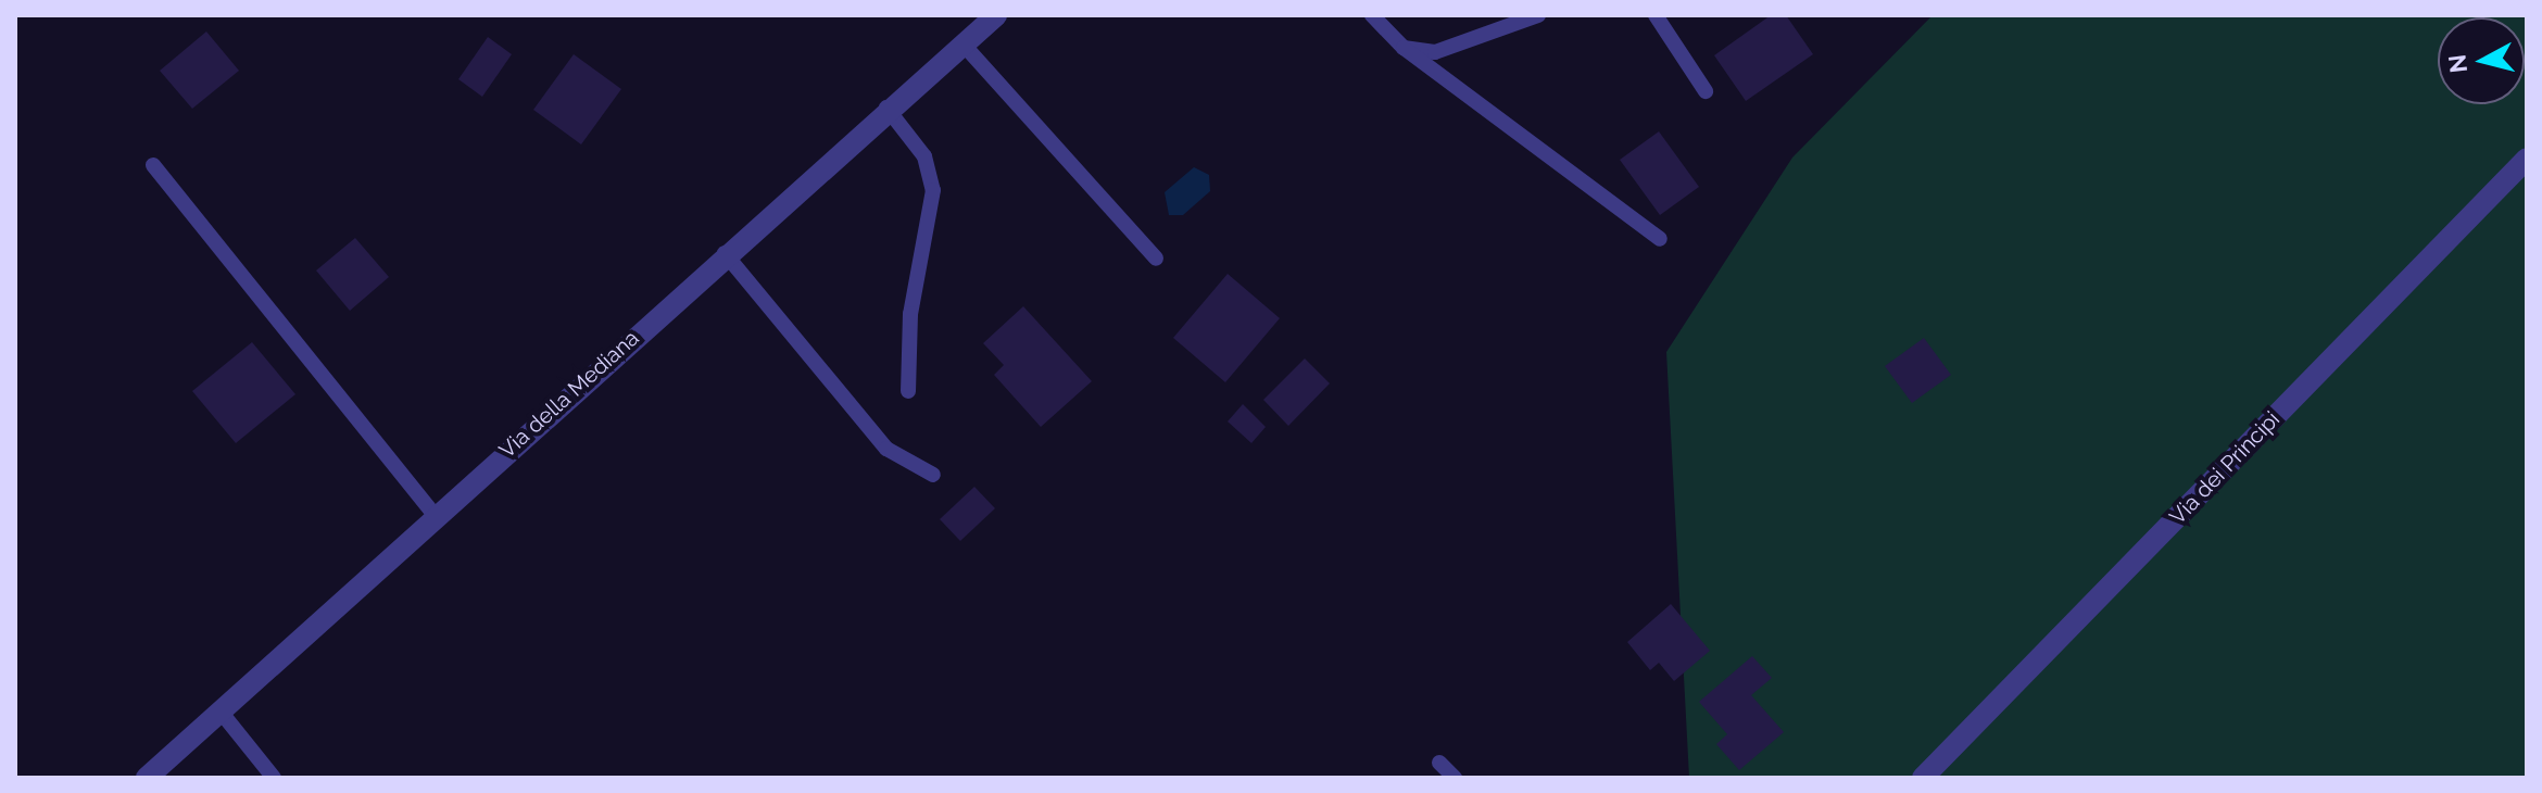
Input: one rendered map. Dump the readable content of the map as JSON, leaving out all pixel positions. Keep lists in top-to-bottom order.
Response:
{
  "streets": {
    "street": ["Via della Mediana", "Via dei Principi"]
  },
  "north": "left"
}
